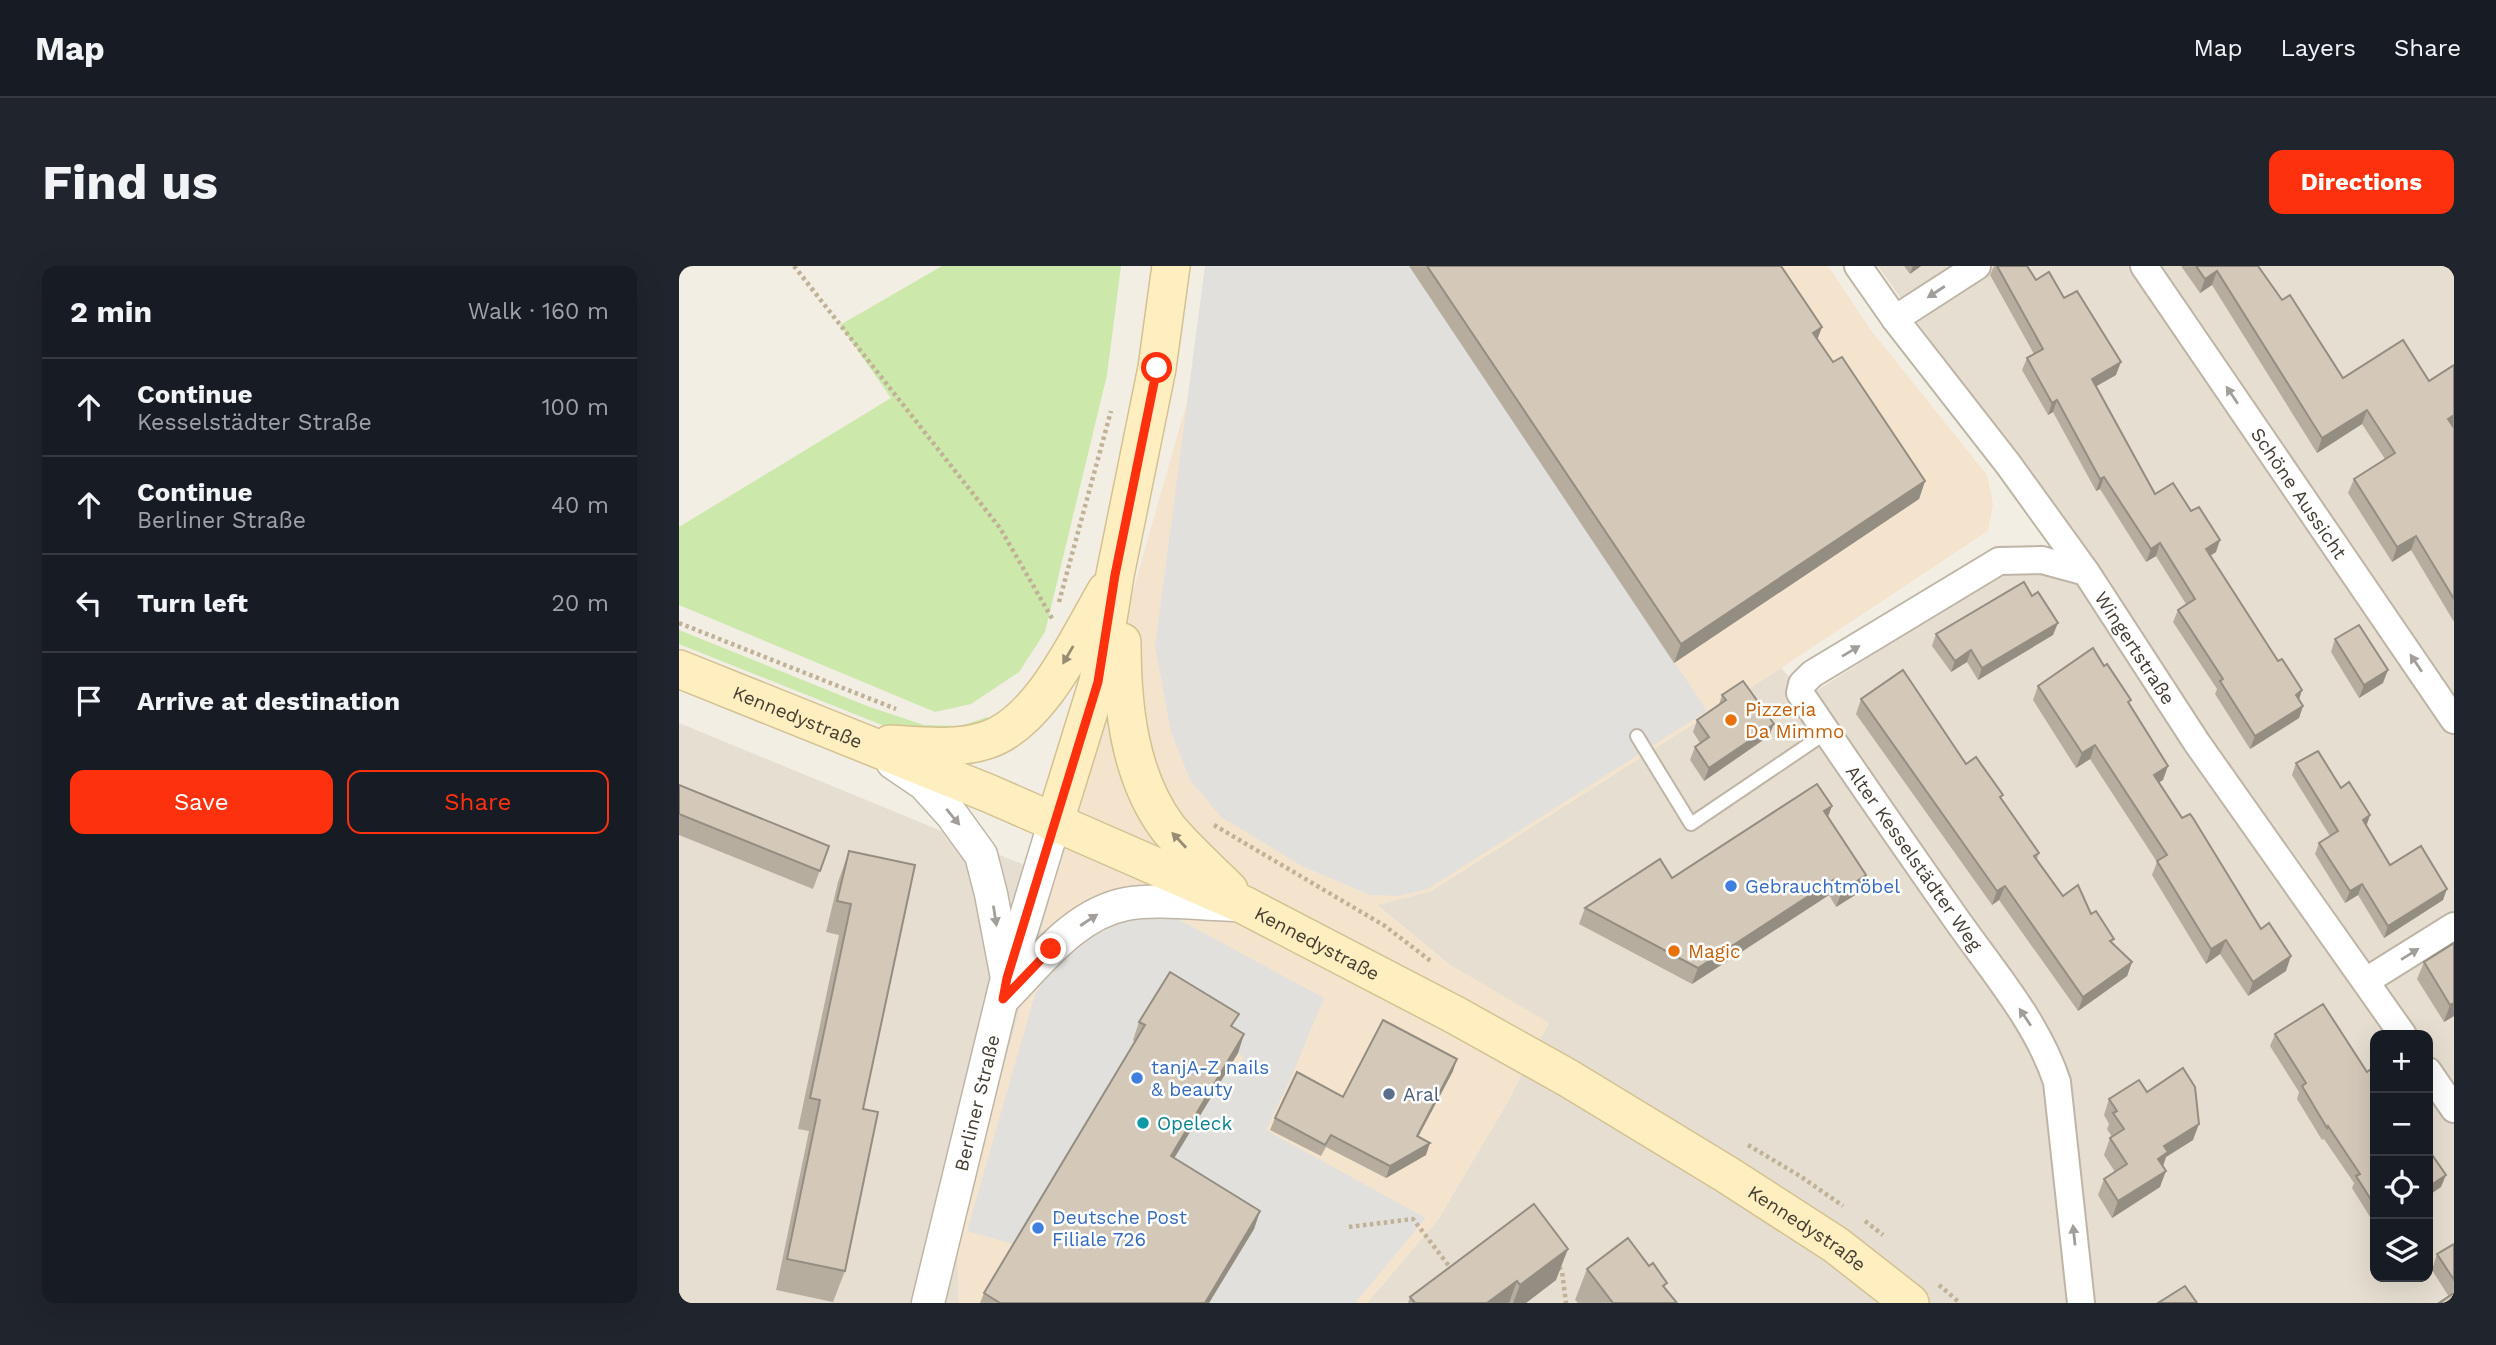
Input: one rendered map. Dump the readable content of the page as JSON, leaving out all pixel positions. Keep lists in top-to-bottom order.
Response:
{
  "streets": {
    "main road": ["Kennedystraße"],
    "street": [
      "Schöne Aussicht",
      "Wingertstraße",
      "Alter Kesselstädter Weg",
      "Berliner Straße"
    ]
  },
  "crossings": [
    ["Wingertstraße", "Alter Kesselstädter Weg"],
    ["Kennedystraße", "Berliner Straße"]
  ],
  "one_way": ["Schöne Aussicht"],
  "places": [
    "Pizzeria Da Mimmo",
    "Gebrauchtmöbel",
    "Magic",
    "tanjA-Z nails & beauty",
    "Aral",
    "Opeleck",
    "Deutsche Post Filiale 726"
  ],
  "page": {
    "header": "Map",
    "nav": ["Map", "Layers", "Share"],
    "buttons": [
      "Directions",
      ["Save", "Share"]
    ],
    "title": "Find us",
    "heading": ["2 min", "Walk · 160 m"],
    "list": [
      ["Continue", "Kesselstädter Straße", "100 m"],
      ["Continue", "Berliner Straße", "40 m"],
      ["Turn left", "20 m"],
      "Arrive at destination"
    ],
    "map_buttons": ["+", "−"]
  }
}
